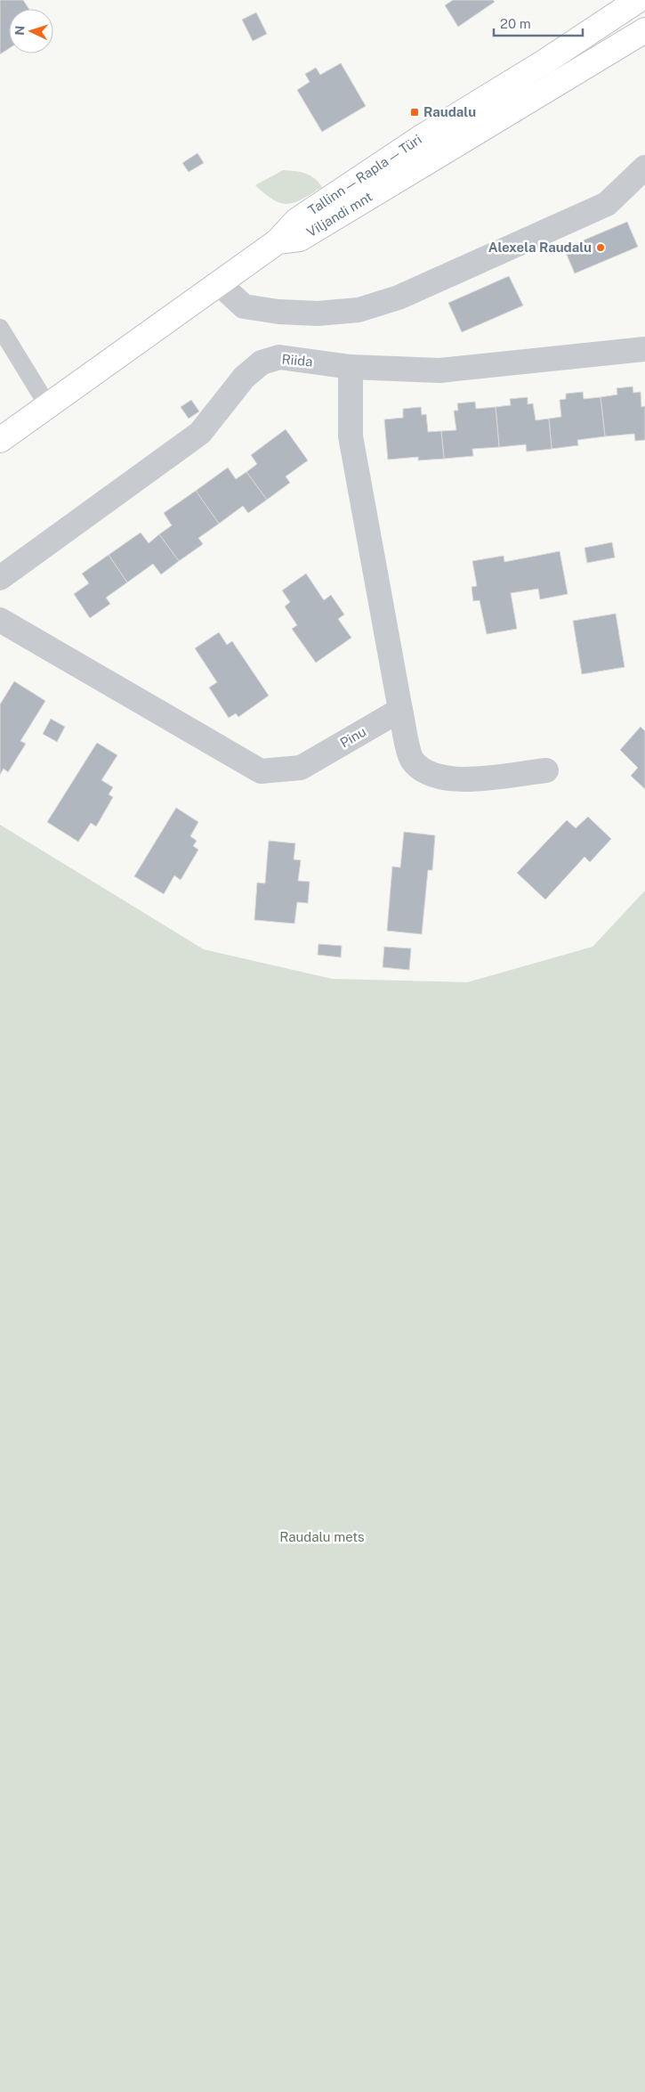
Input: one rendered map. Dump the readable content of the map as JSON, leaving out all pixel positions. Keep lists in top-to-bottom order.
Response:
{
  "streets": {
    "main road": ["Tallinn — Rapla — Türi", "Viljandi mnt"],
    "street": ["Riida", "Pinu"]
  },
  "crossings": [
    ["Tallinn — Rapla — Türi", "Viljandi mnt"]
  ],
  "parks": ["Raudalu mets"],
  "places": {
    "transit": ["Raudalu"],
    "other": ["Alexela Raudalu"]
  },
  "scale_bar": "20 m",
  "north": "left"
}
